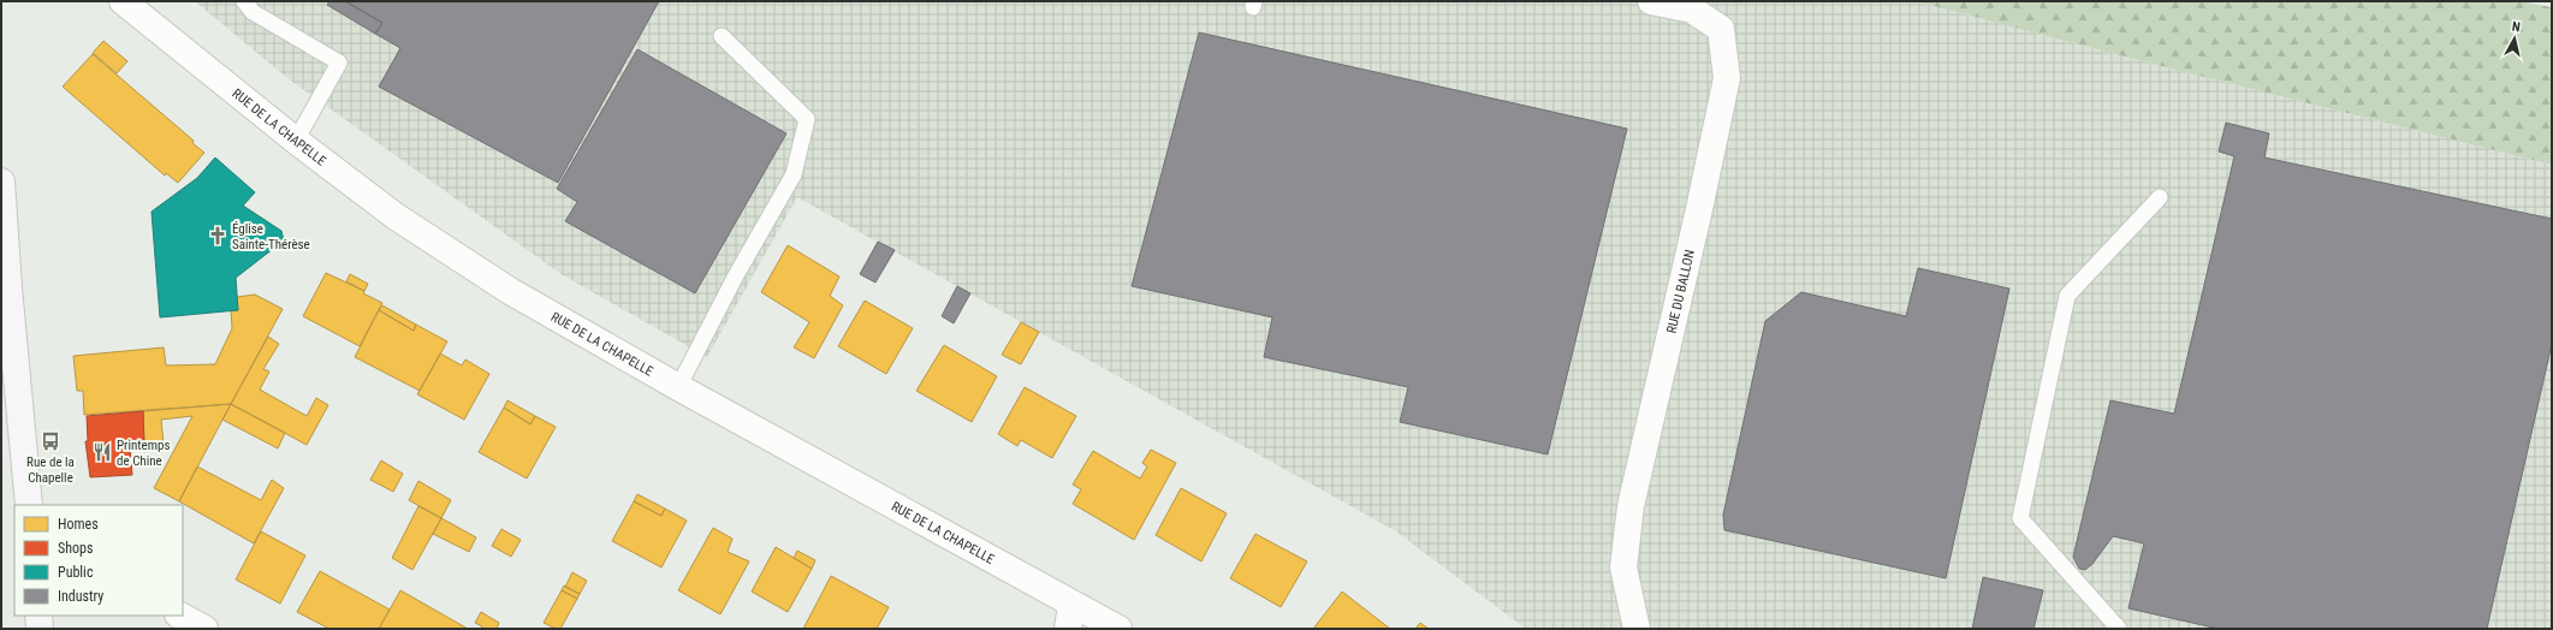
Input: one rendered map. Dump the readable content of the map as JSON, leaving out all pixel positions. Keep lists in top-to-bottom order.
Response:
{
  "streets": {
    "street": ["RUE DE LA CHAPELLE", "RUE DU BALLON"]
  },
  "places": {
    "church": ["Église Sainte-Thérèse"],
    "bus stop": ["Rue de la Chapelle"],
    "restaurant": ["Printemps de Chine"]
  },
  "legend": [
    "Homes",
    "Shops",
    "Public",
    "Industry"
  ],
  "north": "top"
}
